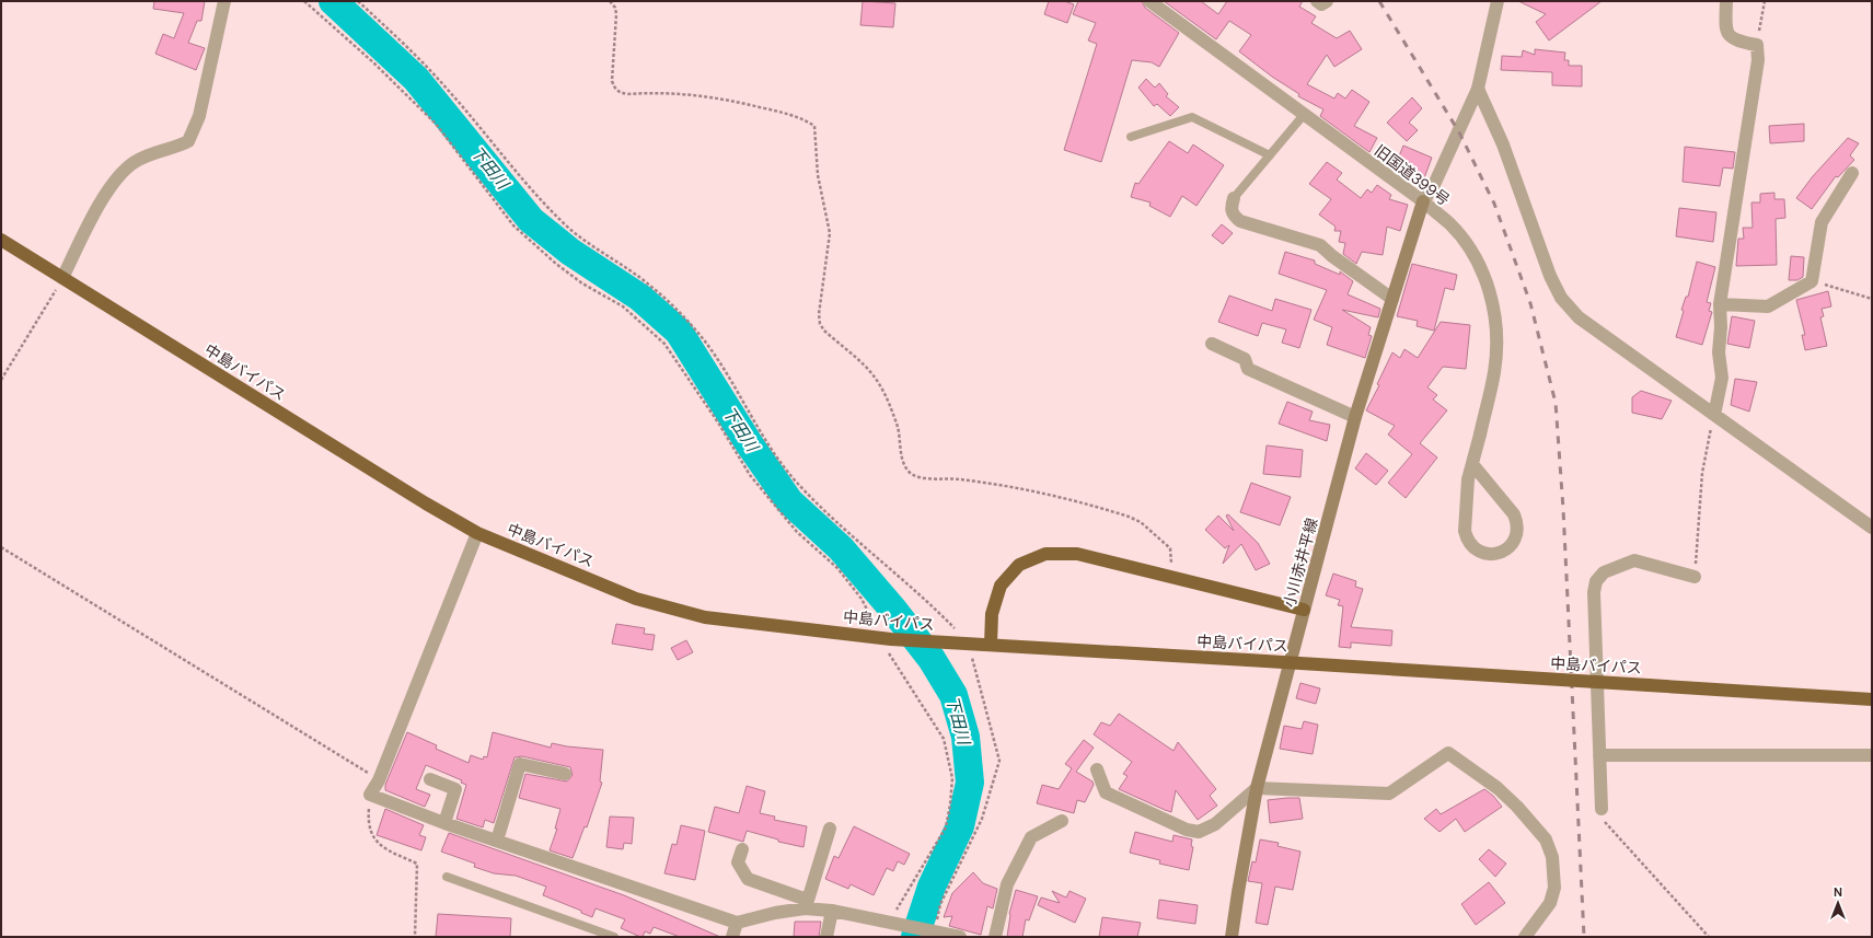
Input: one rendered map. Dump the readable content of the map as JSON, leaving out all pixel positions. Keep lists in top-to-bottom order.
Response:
{
  "streets": {
    "highway": ["中島バイパス"],
    "main road": ["小川赤井平線"],
    "street": ["旧国道399号"]
  },
  "crossings": [
    ["旧国道399号", "小川赤井平線"]
  ],
  "water": ["下田川"],
  "north": "top"
}
